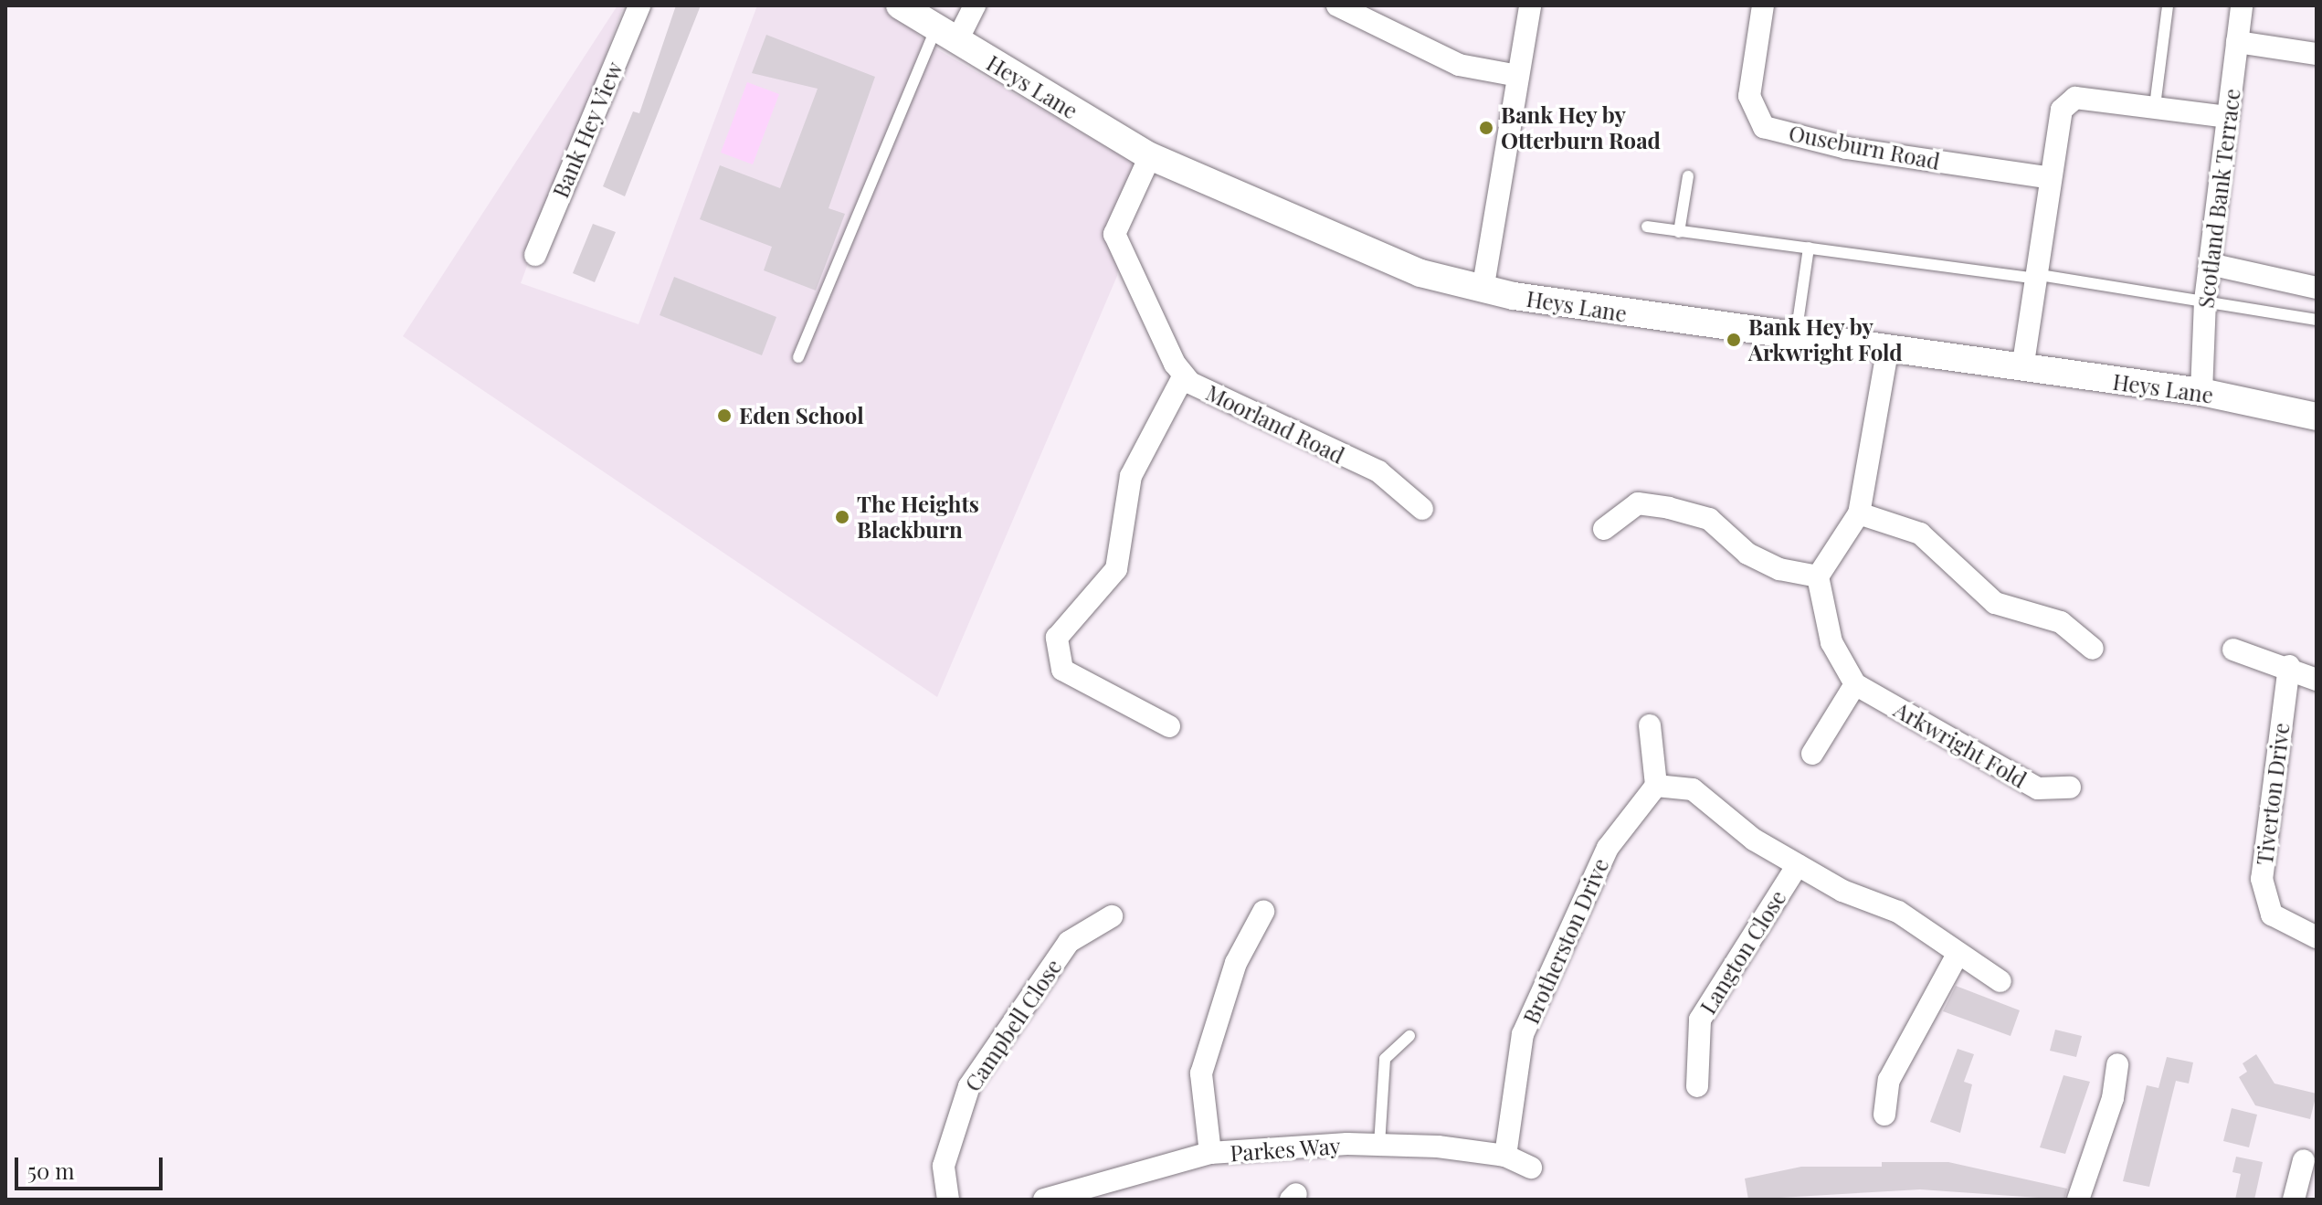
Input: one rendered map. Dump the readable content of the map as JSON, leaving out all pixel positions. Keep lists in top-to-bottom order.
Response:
{
  "streets": {
    "street": [
      "Heys Lane",
      "Bank Hey View",
      "Ouseburn Road",
      "Scotland Bank Terrace",
      "Moorland Road",
      "Arkwright Fold",
      "Tiverton Drive",
      "Brotherston Drive",
      "Langton Close",
      "Campbell Close",
      "Parkes Way"
    ]
  },
  "crossings": [
    ["Heys Lane", "Scotland Bank Terrace"],
    ["Heys Lane", "Moorland Road"],
    ["Brotherston Drive", "Parkes Way"]
  ],
  "places": [
    "Bank Hey by Otterburn Road",
    "Bank Hey by Arkwright Fold",
    "Eden School",
    "The Heights Blackburn"
  ],
  "scale_bar": "50 m"
}
